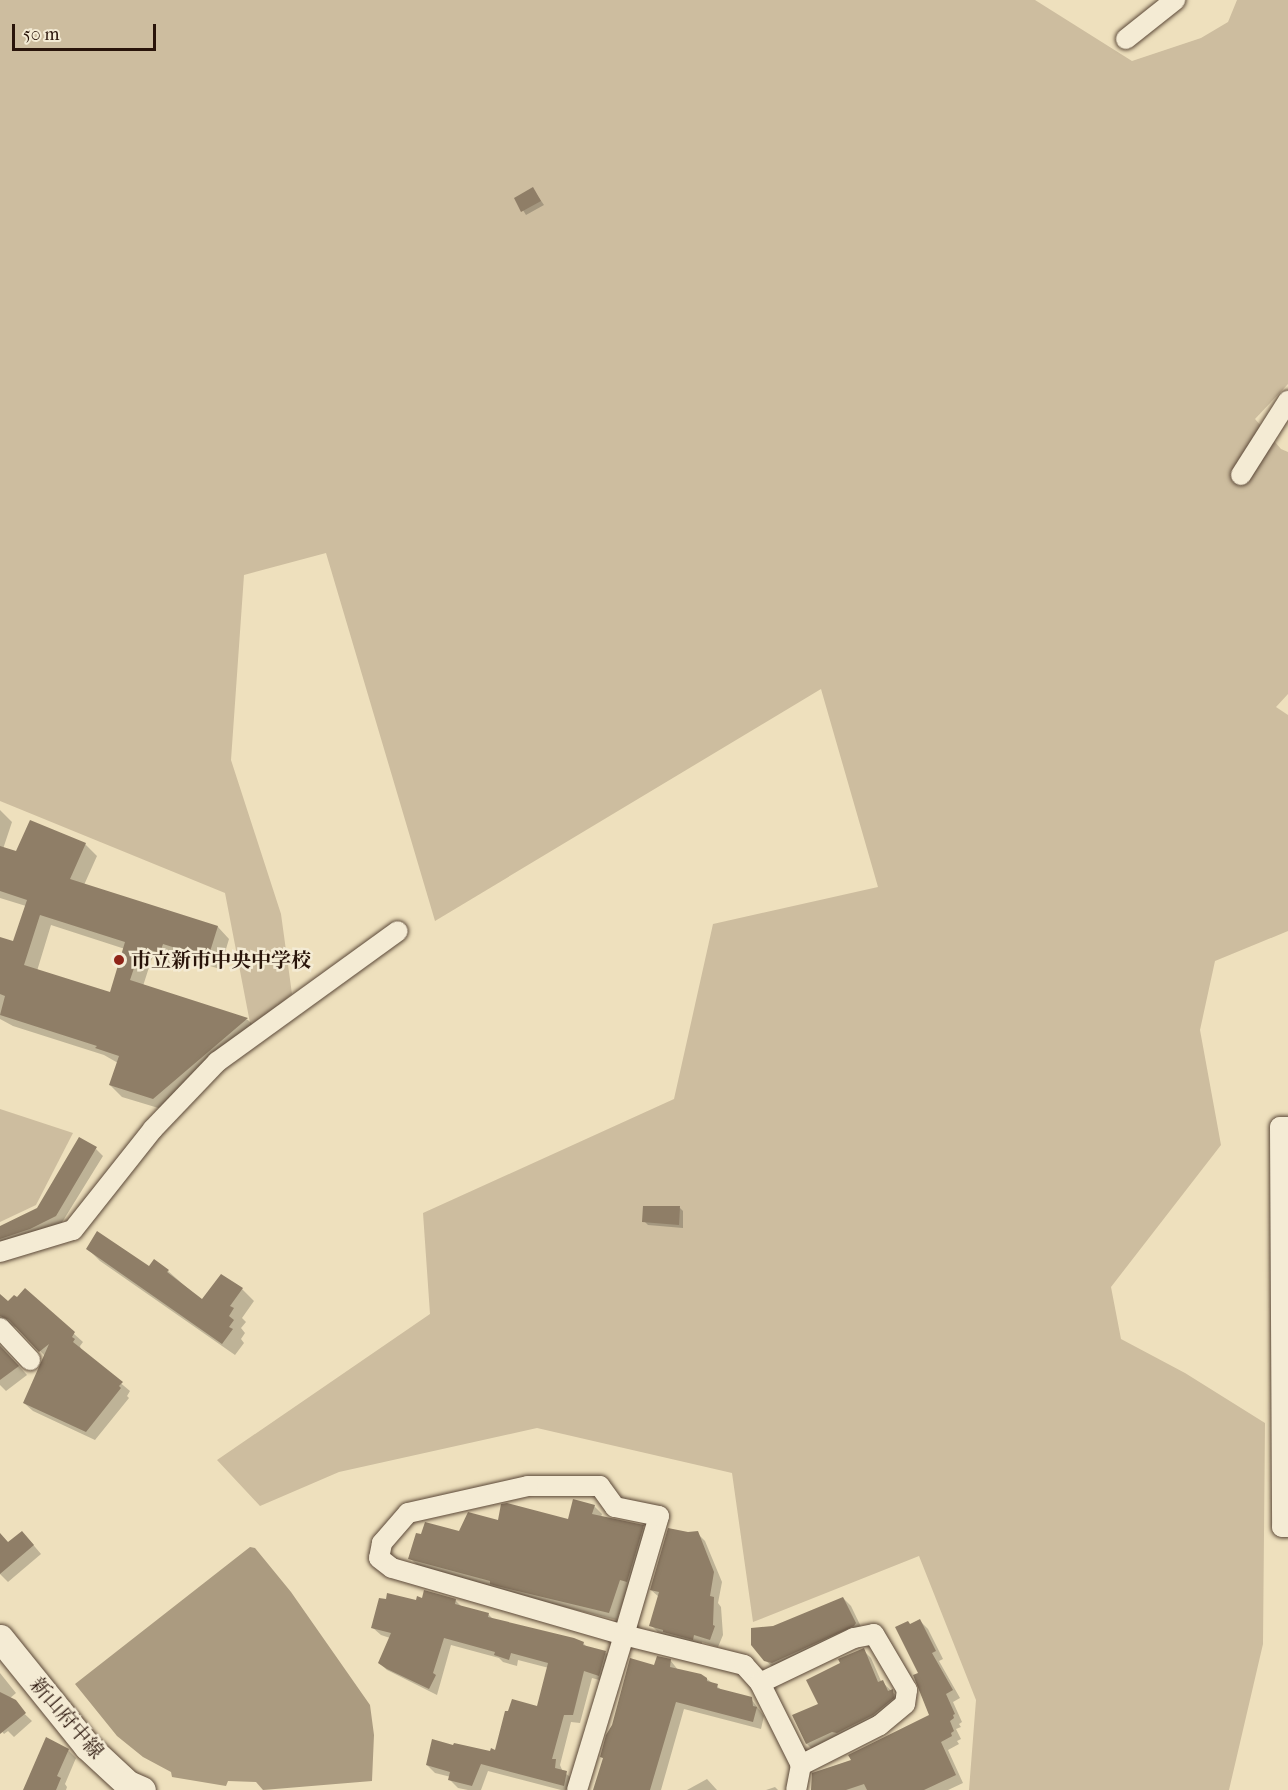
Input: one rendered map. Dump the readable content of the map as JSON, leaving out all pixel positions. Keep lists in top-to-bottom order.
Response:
{
  "streets": {
    "main road": ["新山府中線"]
  },
  "places": ["市立新市中央中学校"],
  "scale_bar": "50 m"
}
